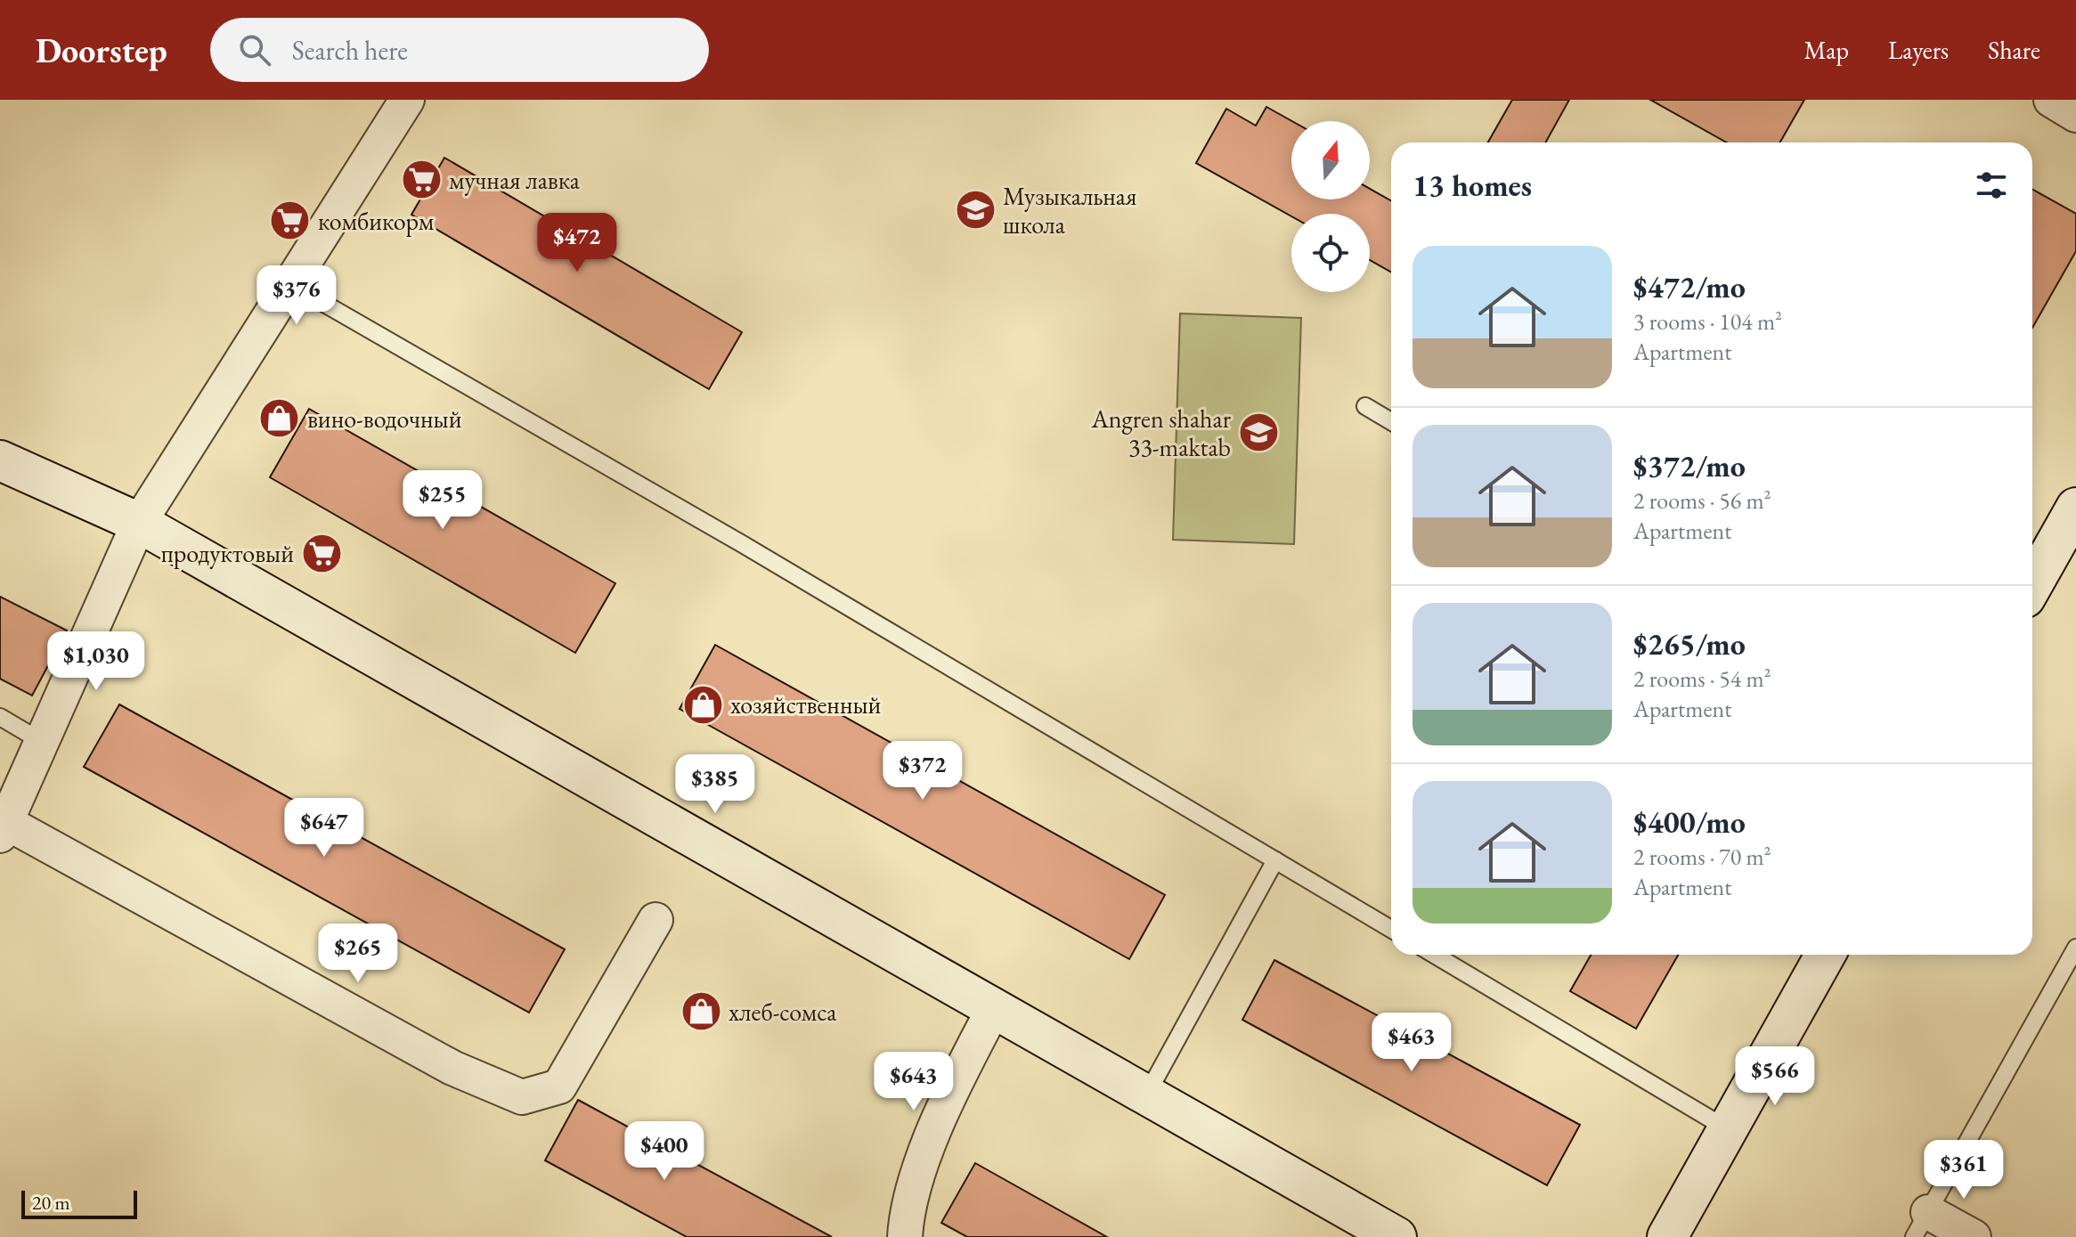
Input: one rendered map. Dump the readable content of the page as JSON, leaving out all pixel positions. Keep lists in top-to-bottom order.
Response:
{
  "places": {
    "supermarket": ["мучная лавка", "комбикорм", "продуктовый"],
    "school or university": ["Музыкальная школа", "Angren shahar 33-maktab"],
    "shop": ["вино-водочный", "хозяйственный", "хлеб-сомса"]
  },
  "scale_bar": "20 m",
  "north": "top",
  "page": {
    "header": "Doorstep",
    "search": "Search here",
    "nav": ["Map", "Layers", "Share"],
    "heading": "13 homes",
    "price": [
      "$472",
      "$376",
      "$255",
      "$1,030",
      "$372",
      "$385",
      "$647",
      "$265",
      "$463",
      "$566",
      "$643",
      "$400",
      "$361"
    ],
    "list": [
      {
        "name": "$472/mo",
        "note": "3 rooms · 104 m² · Apartment"
      },
      {
        "name": "$372/mo",
        "note": "2 rooms · 56 m² · Apartment"
      },
      {
        "name": "$265/mo",
        "note": "2 rooms · 54 m² · Apartment"
      },
      {
        "name": "$400/mo",
        "note": "2 rooms · 70 m² · Apartment"
      }
    ],
    "scale": "20 m"
  }
}
